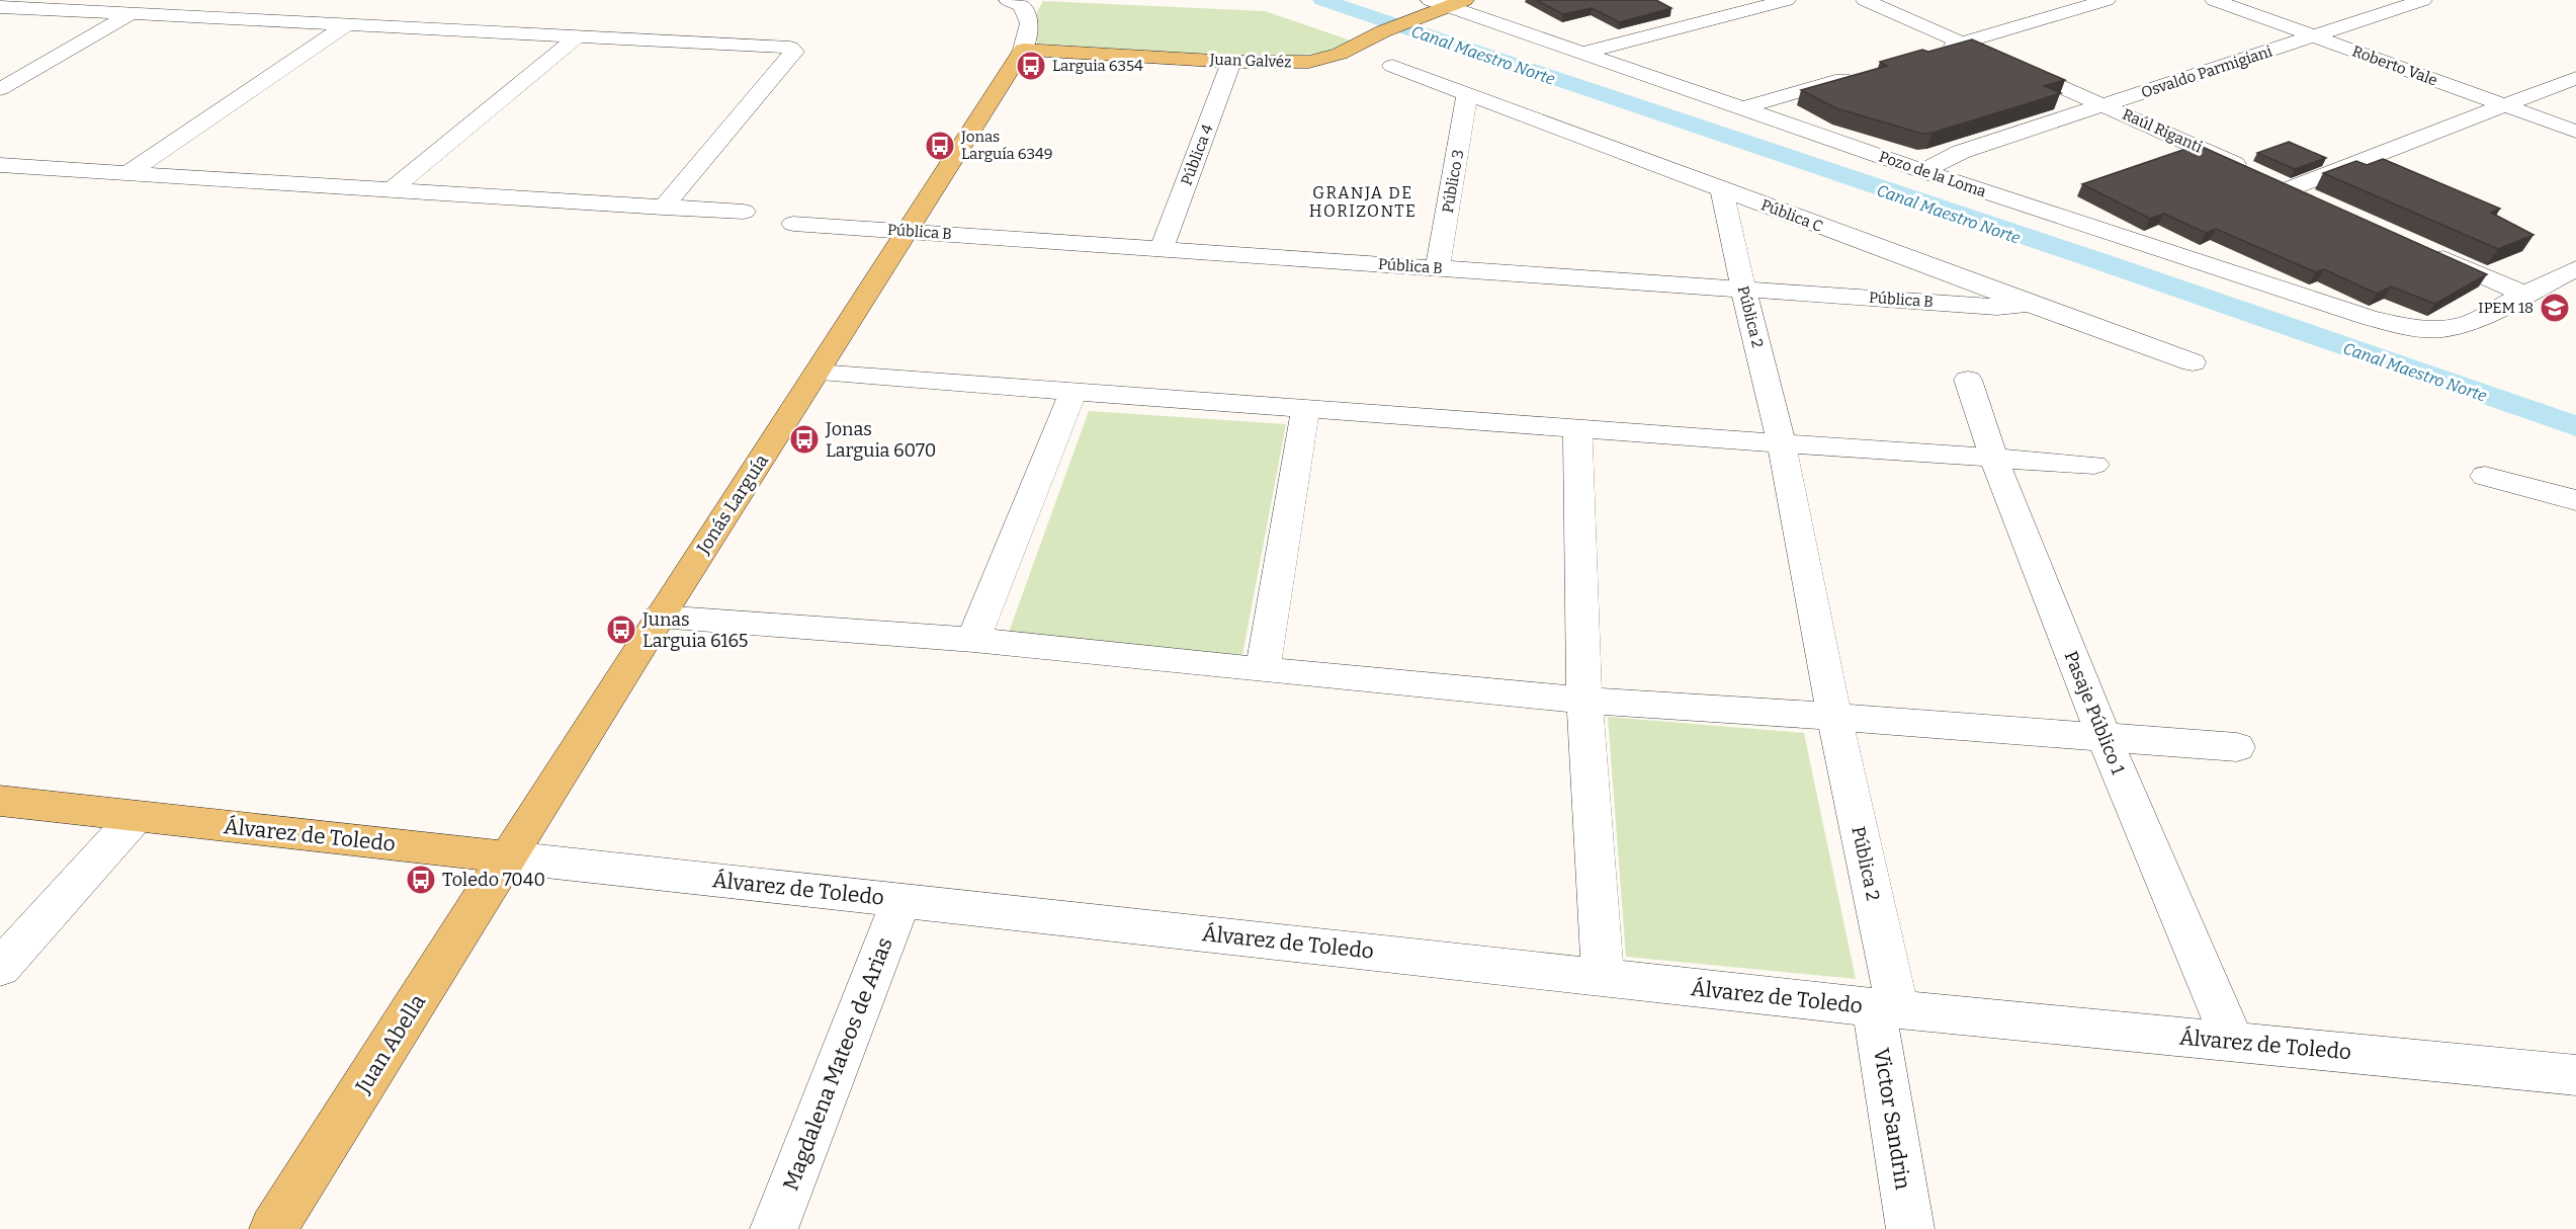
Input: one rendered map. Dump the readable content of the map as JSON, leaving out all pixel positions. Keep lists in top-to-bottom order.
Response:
{
  "streets": {
    "main road": [
      "Juan Galvéz",
      "Jonás Larguía",
      "Álvarez de Toledo",
      "Juan Abella"
    ],
    "street": [
      "Roberto Vale",
      "Osvaldo Parmigiani",
      "Raúl Riganti",
      "Pública 4",
      "Pozo de la Loma",
      "Público 3",
      "Pública C",
      "Pública B",
      "Pública 2",
      "Pasaje Público 1",
      "Magdalena Mateos de Arias",
      "Victor Sandrin"
    ]
  },
  "crossings": [
    ["Juan Galvéz", "Pública 4"],
    ["Juan Galvéz", "Pozo de la Loma"],
    ["Juan Galvéz", "Jonás Larguía"],
    ["Roberto Vale", "Osvaldo Parmigiani"],
    ["Osvaldo Parmigiani", "Raúl Riganti"],
    ["Osvaldo Parmigiani", "Pozo de la Loma"],
    ["Pública 4", "Pública B"],
    ["Público 3", "Pública C"],
    ["Público 3", "Pública B"],
    ["Pública C", "Pública B"],
    ["Pública C", "Pública 2"],
    ["Pública B", "Pública 2"],
    ["Pública B", "Jonás Larguía"],
    ["Pública 2", "Álvarez de Toledo"],
    ["Pública 2", "Victor Sandrin"],
    ["Jonás Larguía", "Álvarez de Toledo"],
    ["Jonás Larguía", "Juan Abella"],
    ["Pasaje Público 1", "Álvarez de Toledo"],
    ["Álvarez de Toledo", "Juan Abella"],
    ["Álvarez de Toledo", "Magdalena Mateos de Arias"],
    ["Álvarez de Toledo", "Victor Sandrin"]
  ],
  "districts": ["GRANJA DE HORIZONTE"],
  "water": ["Canal Maestro Norte"],
  "places": {
    "bus stop": [
      "Larguia 6354",
      "Jonas Larguía 6349",
      "Jonas Larguia 6070",
      "Junas Larguia 6165",
      "Toledo 7040"
    ],
    "school or university": ["IPEM 18"]
  }
}
